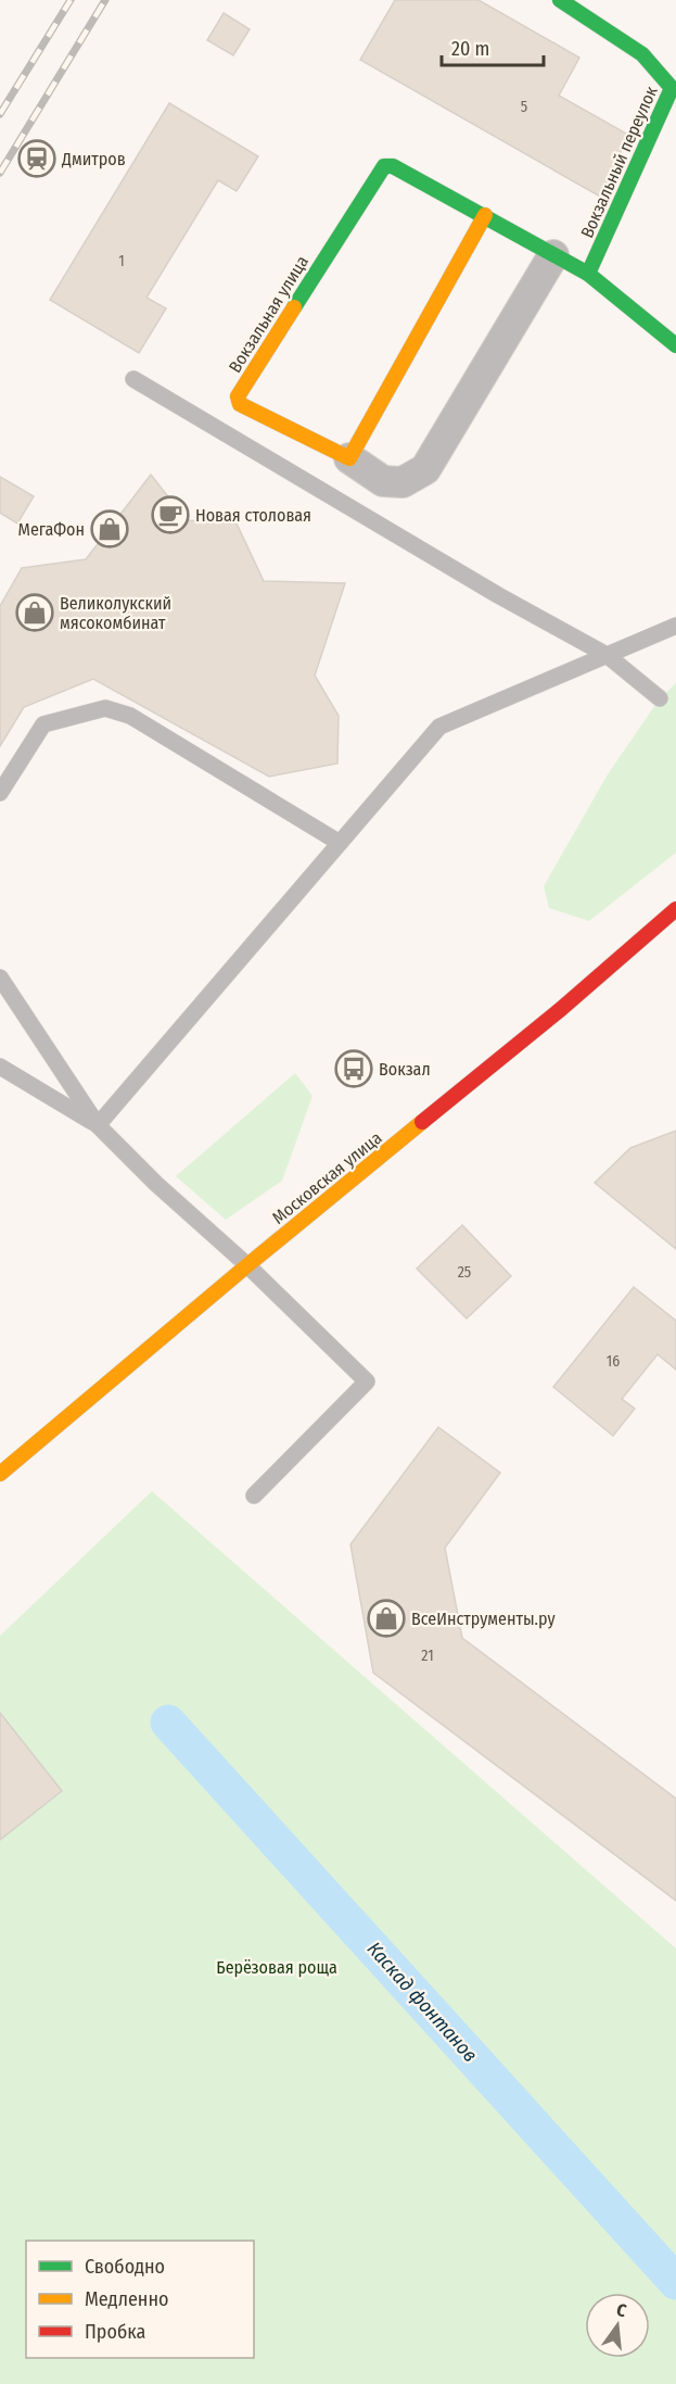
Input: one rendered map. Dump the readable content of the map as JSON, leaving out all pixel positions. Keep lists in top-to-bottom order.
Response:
{
  "streets": {
    "street": ["Вокзальный переулок", "Вокзальная улица", "Московская улица"]
  },
  "crossings": [
    ["Вокзальный переулок", "Вокзальная улица"]
  ],
  "water": ["Каскад фонтанов"],
  "parks": ["Берёзовая роща"],
  "places": {
    "station": ["Дмитров"],
    "cafe": ["Новая столовая"],
    "shop": ["МегаФон", "Великолукский мясокомбинат", "ВсеИнструменты.ру"],
    "bus stop": ["Вокзал"]
  },
  "house_numbers": [
    "5",
    "1",
    "25",
    "16",
    "21"
  ],
  "legend": ["Свободно", "Медленно", "Пробка"],
  "scale_bar": "20 m",
  "north": "top"
}
